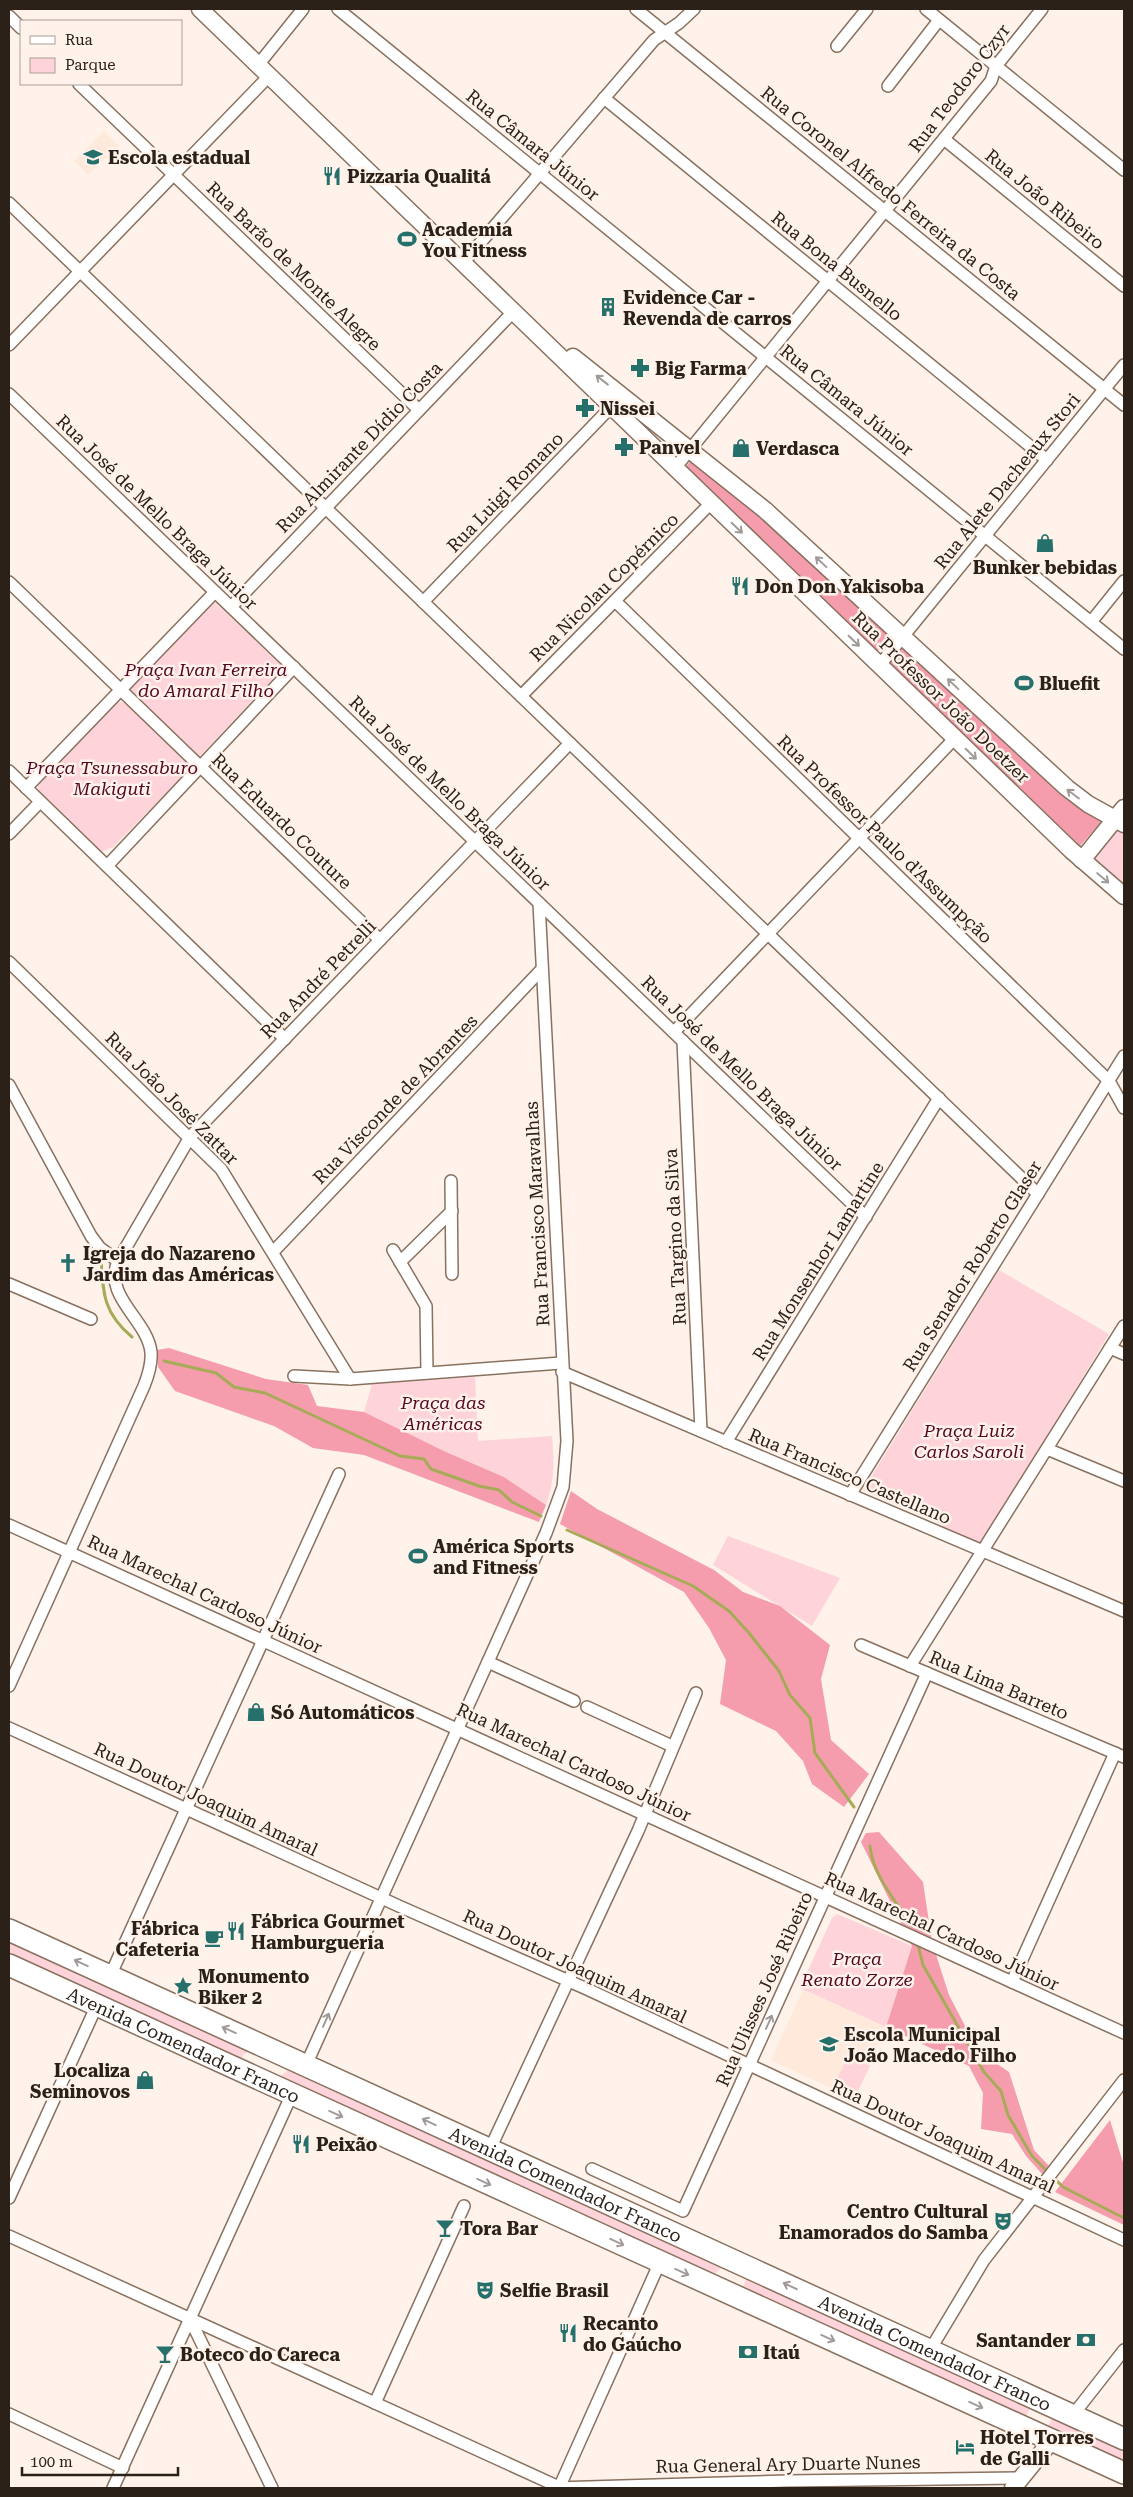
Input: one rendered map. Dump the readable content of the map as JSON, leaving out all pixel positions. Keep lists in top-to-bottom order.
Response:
{
  "streets": {
    "highway": ["Avenida Comendador Franco"],
    "main road": ["Rua Professor João Doetzer"],
    "street": [
      "Rua Teodoro Czyr",
      "Rua Câmara Júnior",
      "Rua Coronel Alfredo Ferreira da Costa",
      "Rua João Ribeiro",
      "Rua Barão de Monte Alegre",
      "Rua Bona Busnello",
      "Rua Almirante Dídio Costa",
      "Rua Alete Dacheaux Stori",
      "Rua Luigi Romano",
      "Rua José de Mello Braga Júnior",
      "Rua Nicolau Copérnico",
      "Rua Eduardo Couture",
      "Rua Professor Paulo d'Assumpção",
      "Rua André Petrelli",
      "Rua João José Zattar",
      "Rua Visconde de Abrantes",
      "Rua Francisco Maravalhas",
      "Rua Targino da Silva",
      "Rua Monsenhor Lamartine",
      "Rua Senador Roberto Glaser",
      "Rua Francisco Castellano",
      "Rua Marechal Cardoso Júnior",
      "Rua Lima Barreto",
      "Rua Doutor Joaquim Amaral",
      "Rua Ulisses José Ribeiro",
      "Rua General Ary Duarte Nunes"
    ]
  },
  "crossings": [
    ["Rua Teodoro Czyr", "Rua Câmara Júnior"],
    ["Rua Teodoro Czyr", "Rua Coronel Alfredo Ferreira da Costa"],
    ["Rua Teodoro Czyr", "Rua João Ribeiro"],
    ["Rua Teodoro Czyr", "Rua Bona Busnello"],
    ["Rua Teodoro Czyr", "Rua Professor João Doetzer"],
    ["Rua Câmara Júnior", "Rua Alete Dacheaux Stori"],
    ["Rua Coronel Alfredo Ferreira da Costa", "Rua Alete Dacheaux Stori"],
    ["Rua Barão de Monte Alegre", "Rua Almirante Dídio Costa"],
    ["Rua Bona Busnello", "Rua Alete Dacheaux Stori"],
    ["Rua Almirante Dídio Costa", "Rua José de Mello Braga Júnior"],
    ["Rua Almirante Dídio Costa", "Rua Professor João Doetzer"],
    ["Rua Alete Dacheaux Stori", "Rua Professor João Doetzer"],
    ["Rua Luigi Romano", "Rua Professor João Doetzer"],
    ["Rua José de Mello Braga Júnior", "Rua André Petrelli"],
    ["Rua José de Mello Braga Júnior", "Rua Francisco Maravalhas"],
    ["Rua José de Mello Braga Júnior", "Rua Targino da Silva"],
    ["Rua José de Mello Braga Júnior", "Rua Monsenhor Lamartine"],
    ["Rua Nicolau Copérnico", "Rua Professor João Doetzer"],
    ["Rua Nicolau Copérnico", "Rua Professor Paulo d'Assumpção"],
    ["Rua Eduardo Couture", "Rua André Petrelli"],
    ["Rua Professor Paulo d'Assumpção", "Rua Senador Roberto Glaser"],
    ["Rua André Petrelli", "Rua João José Zattar"],
    ["Rua João José Zattar", "Rua Visconde de Abrantes"],
    ["Rua João José Zattar", "Rua Francisco Castellano"],
    ["Rua Visconde de Abrantes", "Rua Francisco Maravalhas"],
    ["Rua Francisco Maravalhas", "Rua Francisco Castellano"],
    ["Rua Francisco Maravalhas", "Rua Marechal Cardoso Júnior"],
    ["Rua Francisco Maravalhas", "Rua Doutor Joaquim Amaral"],
    ["Rua Francisco Maravalhas", "Avenida Comendador Franco"],
    ["Rua Targino da Silva", "Rua Francisco Castellano"],
    ["Rua Monsenhor Lamartine", "Rua Francisco Castellano"],
    ["Rua Senador Roberto Glaser", "Rua Francisco Castellano"],
    ["Rua Marechal Cardoso Júnior", "Rua Ulisses José Ribeiro"],
    ["Rua Lima Barreto", "Rua Ulisses José Ribeiro"],
    ["Rua Doutor Joaquim Amaral", "Rua Ulisses José Ribeiro"]
  ],
  "parks": [
    "Praça Ivan Ferreira do Amaral Filho",
    "Praça Tsunessaburo Makiguti",
    "Praça das Américas",
    "Praça Luiz Carlos Saroli",
    "Praça Renato Zorze"
  ],
  "places": {
    "school or university": ["Escola estadual", "Escola Municipal João Macedo Filho"],
    "restaurant": [
      "Pizzaria Qualitá",
      "Don Don Yakisoba",
      "Fábrica Gourmet Hamburgueria",
      "Peixão",
      "Recanto do Gaúcho"
    ],
    "sports": ["Academia You Fitness", "Bluefit", "América Sports and Fitness"],
    "building": ["Evidence Car - Revenda de carros"],
    "pharmacy": ["Big Farma", "Nissei", "Panvel"],
    "shop": [
      "Verdasca",
      "Bunker bebidas",
      "Só Automáticos",
      "Localiza Seminovos"
    ],
    "church": ["Igreja do Nazareno Jardim das Américas"],
    "cafe": ["Fábrica Cafeteria"],
    "place": ["Monumento Biker 2"],
    "theatre": ["Centro Cultural Enamorados do Samba", "Selfie Brasil"],
    "bar": ["Tora Bar", "Boteco do Careca"],
    "bank": ["Santander", "Itaú"],
    "hotel": ["Hotel Torres de Galli"]
  },
  "legend": ["Rua", "Parque"],
  "scale_bar": "100 m"
}
